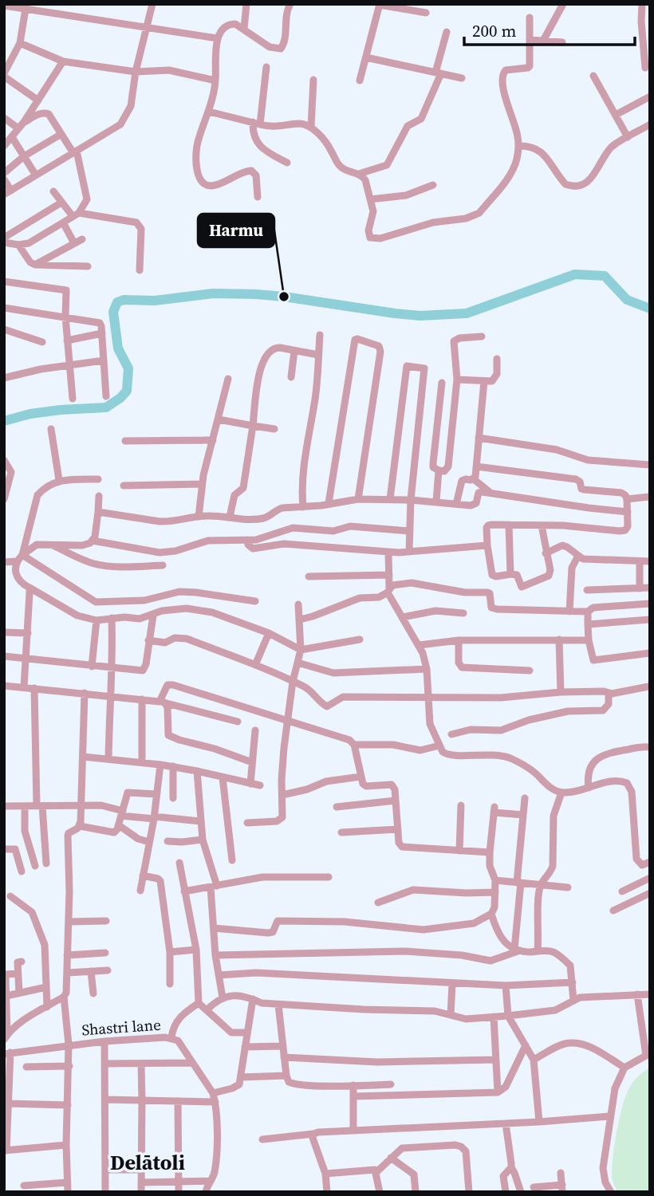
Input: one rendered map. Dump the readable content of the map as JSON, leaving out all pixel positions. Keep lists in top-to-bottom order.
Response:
{
  "streets": {
    "street": ["Shastri lane"]
  },
  "districts": ["Delātoli"],
  "places": ["Harmu"],
  "scale_bar": "200 m"
}
